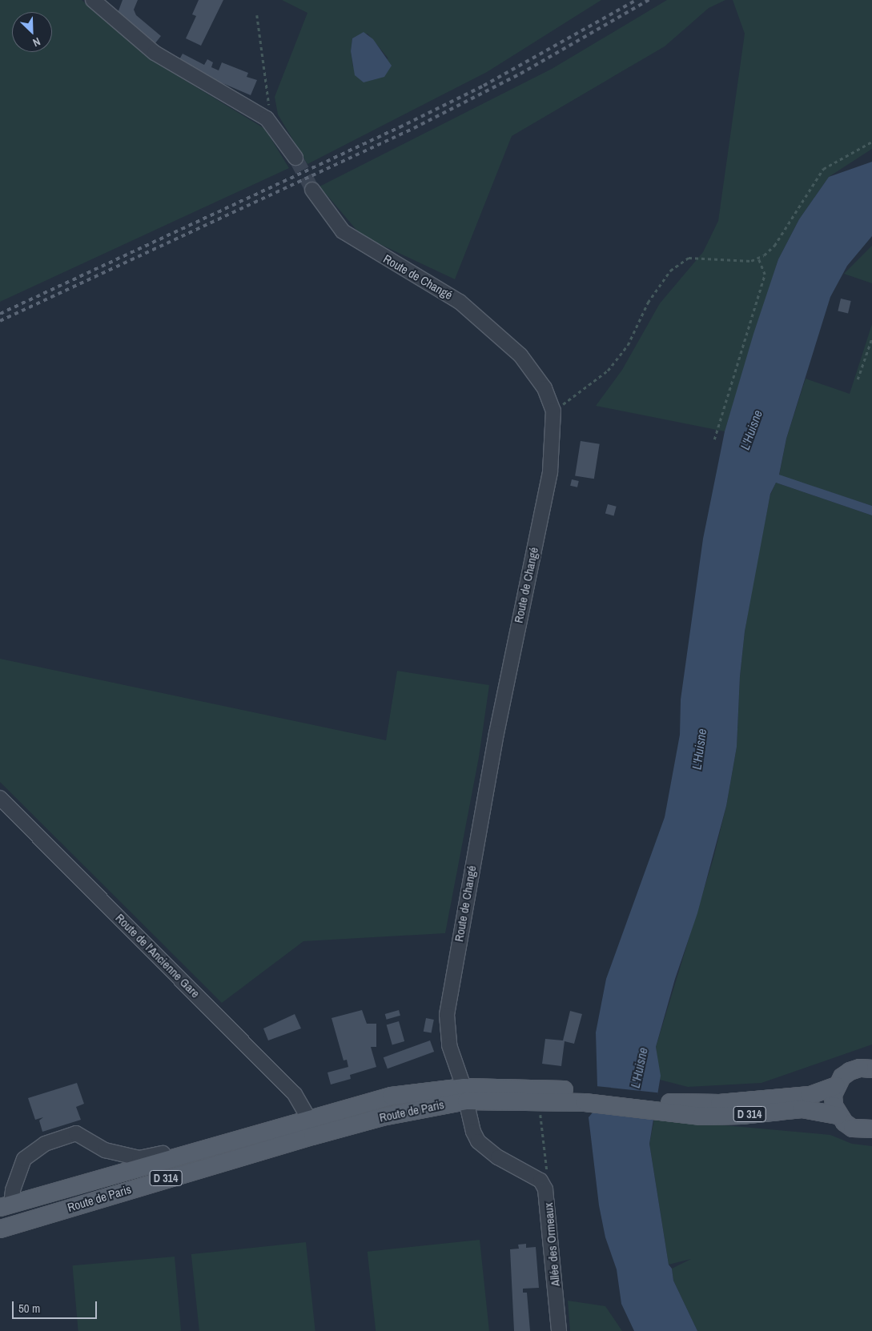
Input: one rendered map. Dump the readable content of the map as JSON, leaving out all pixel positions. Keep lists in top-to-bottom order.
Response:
{
  "streets": {
    "main road": ["Route de Paris", "D 314"],
    "street": ["Route de Changé", "Route de l'Ancienne Gare", "Allée des Ormeaux"]
  },
  "crossings": [
    ["Route de Changé", "Route de Paris"],
    ["Route de Changé", "Allée des Ormeaux"],
    ["Route de l'Ancienne Gare", "Route de Paris"],
    ["Route de Paris", "Allée des Ormeaux"]
  ],
  "water": ["L'Huisne"],
  "scale_bar": "50 m",
  "north": "bottom right"
}
